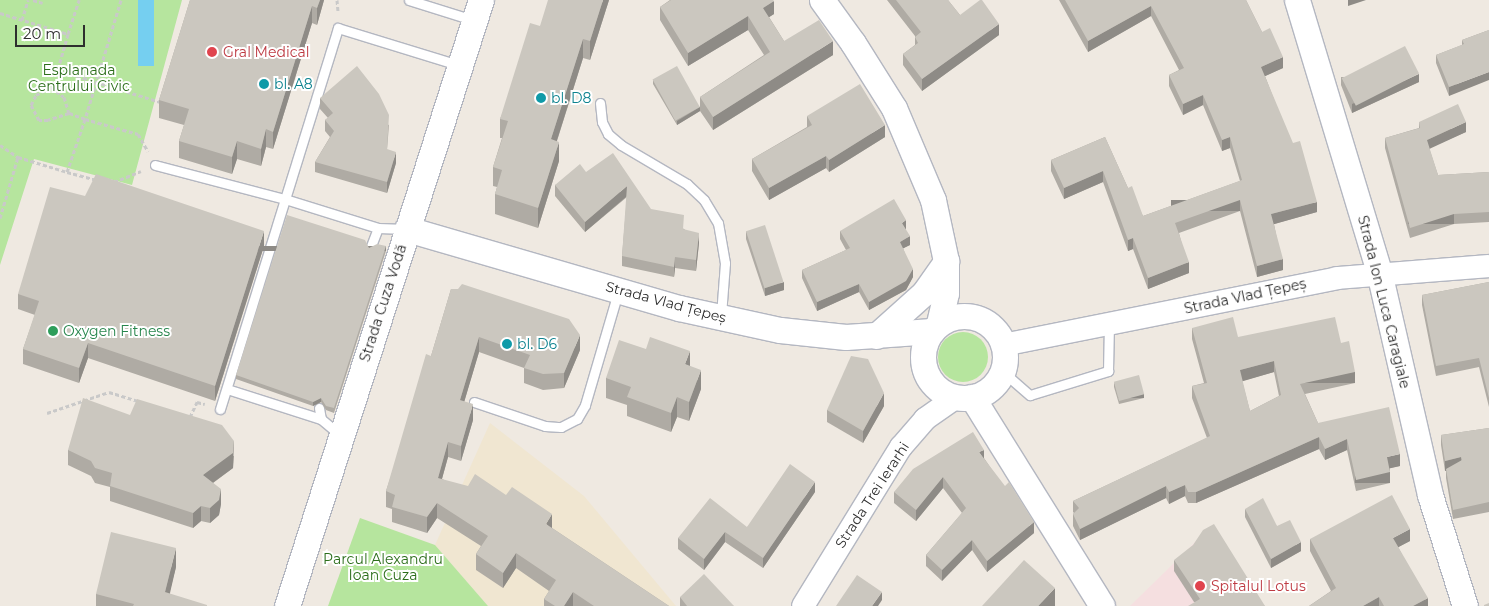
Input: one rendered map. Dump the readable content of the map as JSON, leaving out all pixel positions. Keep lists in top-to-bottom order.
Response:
{
  "streets": {
    "main road": ["Strada Vlad Țepeș", "Strada Ion Luca Caragiale", "Strada Cuza Vodă"],
    "street": ["Strada Trei Ierarhi"]
  },
  "crossings": [
    ["Strada Vlad Țepeș", "Strada Ion Luca Caragiale"],
    ["Strada Vlad Țepeș", "Strada Cuza Vodă"],
    ["Strada Vlad Țepeș", "Strada Trei Ierarhi"]
  ],
  "parks": ["Esplanada Centrului Civic", "Parcul Alexandru Ioan Cuza"],
  "places": [
    "Gral Medical",
    "bl. A8",
    "bl. D8",
    "Oxygen Fitness",
    "bl. D6",
    "Spitalul Lotus"
  ],
  "scale_bar": "20 m"
}
